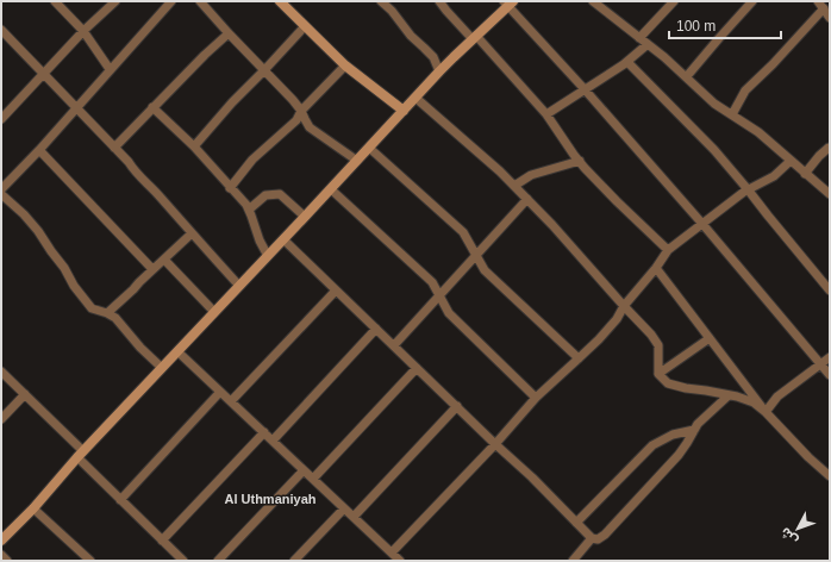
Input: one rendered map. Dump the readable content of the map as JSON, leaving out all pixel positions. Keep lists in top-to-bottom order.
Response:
{
  "districts": ["Al Uthmaniyah"],
  "scale_bar": "100 m",
  "north": "bottom left"
}
